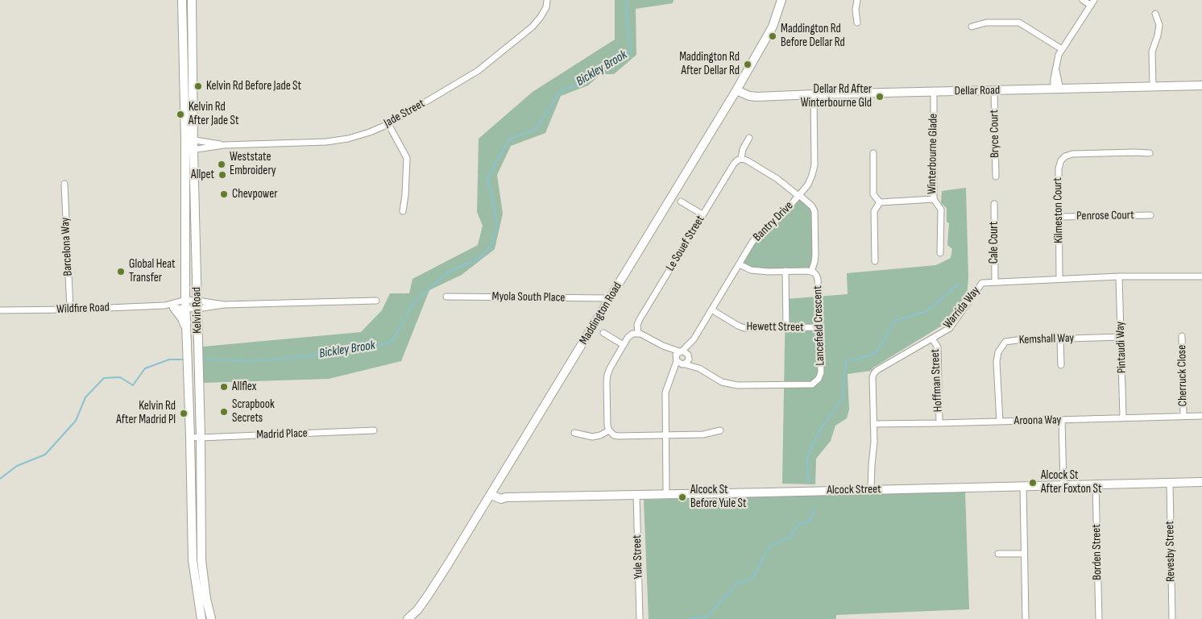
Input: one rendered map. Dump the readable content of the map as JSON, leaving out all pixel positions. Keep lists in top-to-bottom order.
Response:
{
  "streets": {
    "main road": [
      "Dellar Road",
      "Kelvin Road",
      "Maddington Road",
      "Alcock Street"
    ],
    "street": [
      "Jade Street",
      "Bryce Court",
      "Winterbourne Glade",
      "Kilmeston Court",
      "Penrose Court",
      "Bantry Drive",
      "Cale Court",
      "Le Souef Street",
      "Barcelona Way",
      "Myola South Place",
      "Warrida Way",
      "Wildfire Road",
      "Lancefield Crescent",
      "Hewett Street",
      "Kemshall Way",
      "Pintaudi Way",
      "Cherruck Close",
      "Hoffman Street",
      "Aroona Way",
      "Madrid Place",
      "Revesby Street",
      "Borden Street",
      "Yule Street"
    ]
  },
  "crossings": [
    ["Dellar Road", "Bryce Court"],
    ["Dellar Road", "Winterbourne Glade"],
    ["Dellar Road", "Bantry Drive"],
    ["Dellar Road", "Maddington Road"],
    ["Jade Street", "Kelvin Road"],
    ["Kilmeston Court", "Penrose Court"],
    ["Kilmeston Court", "Warrida Way"],
    ["Bantry Drive", "Lancefield Crescent"],
    ["Bantry Drive", "Hewett Street"],
    ["Cale Court", "Warrida Way"],
    ["Barcelona Way", "Wildfire Road"],
    ["Myola South Place", "Maddington Road"],
    ["Warrida Way", "Pintaudi Way"],
    ["Warrida Way", "Hoffman Street"],
    ["Warrida Way", "Aroona Way"],
    ["Warrida Way", "Alcock Street"],
    ["Wildfire Road", "Kelvin Road"],
    ["Kelvin Road", "Madrid Place"],
    ["Maddington Road", "Alcock Street"],
    ["Lancefield Crescent", "Hewett Street"],
    ["Kemshall Way", "Pintaudi Way"],
    ["Kemshall Way", "Aroona Way"],
    ["Pintaudi Way", "Aroona Way"],
    ["Cherruck Close", "Aroona Way"],
    ["Hoffman Street", "Aroona Way"],
    ["Alcock Street", "Revesby Street"],
    ["Alcock Street", "Borden Street"],
    ["Alcock Street", "Yule Street"]
  ],
  "water": ["Bickley Brook"],
  "places": [
    "Maddington Rd Before Dellar Rd",
    "Maddington Rd After Dellar Rd",
    "Kelvin Rd Before Jade St",
    "Dellar Rd After Winterbourne Gld",
    "Kelvin Rd After Jade St",
    "Weststate Embroidery",
    "Allpet",
    "Chevpower",
    "Global Heat Transfer",
    "Allflex",
    "Scrapbook Secrets",
    "Kelvin Rd After Madrid Pl",
    "Alcock St After Foxton St",
    "Alcock St Before Yule St"
  ]
}
